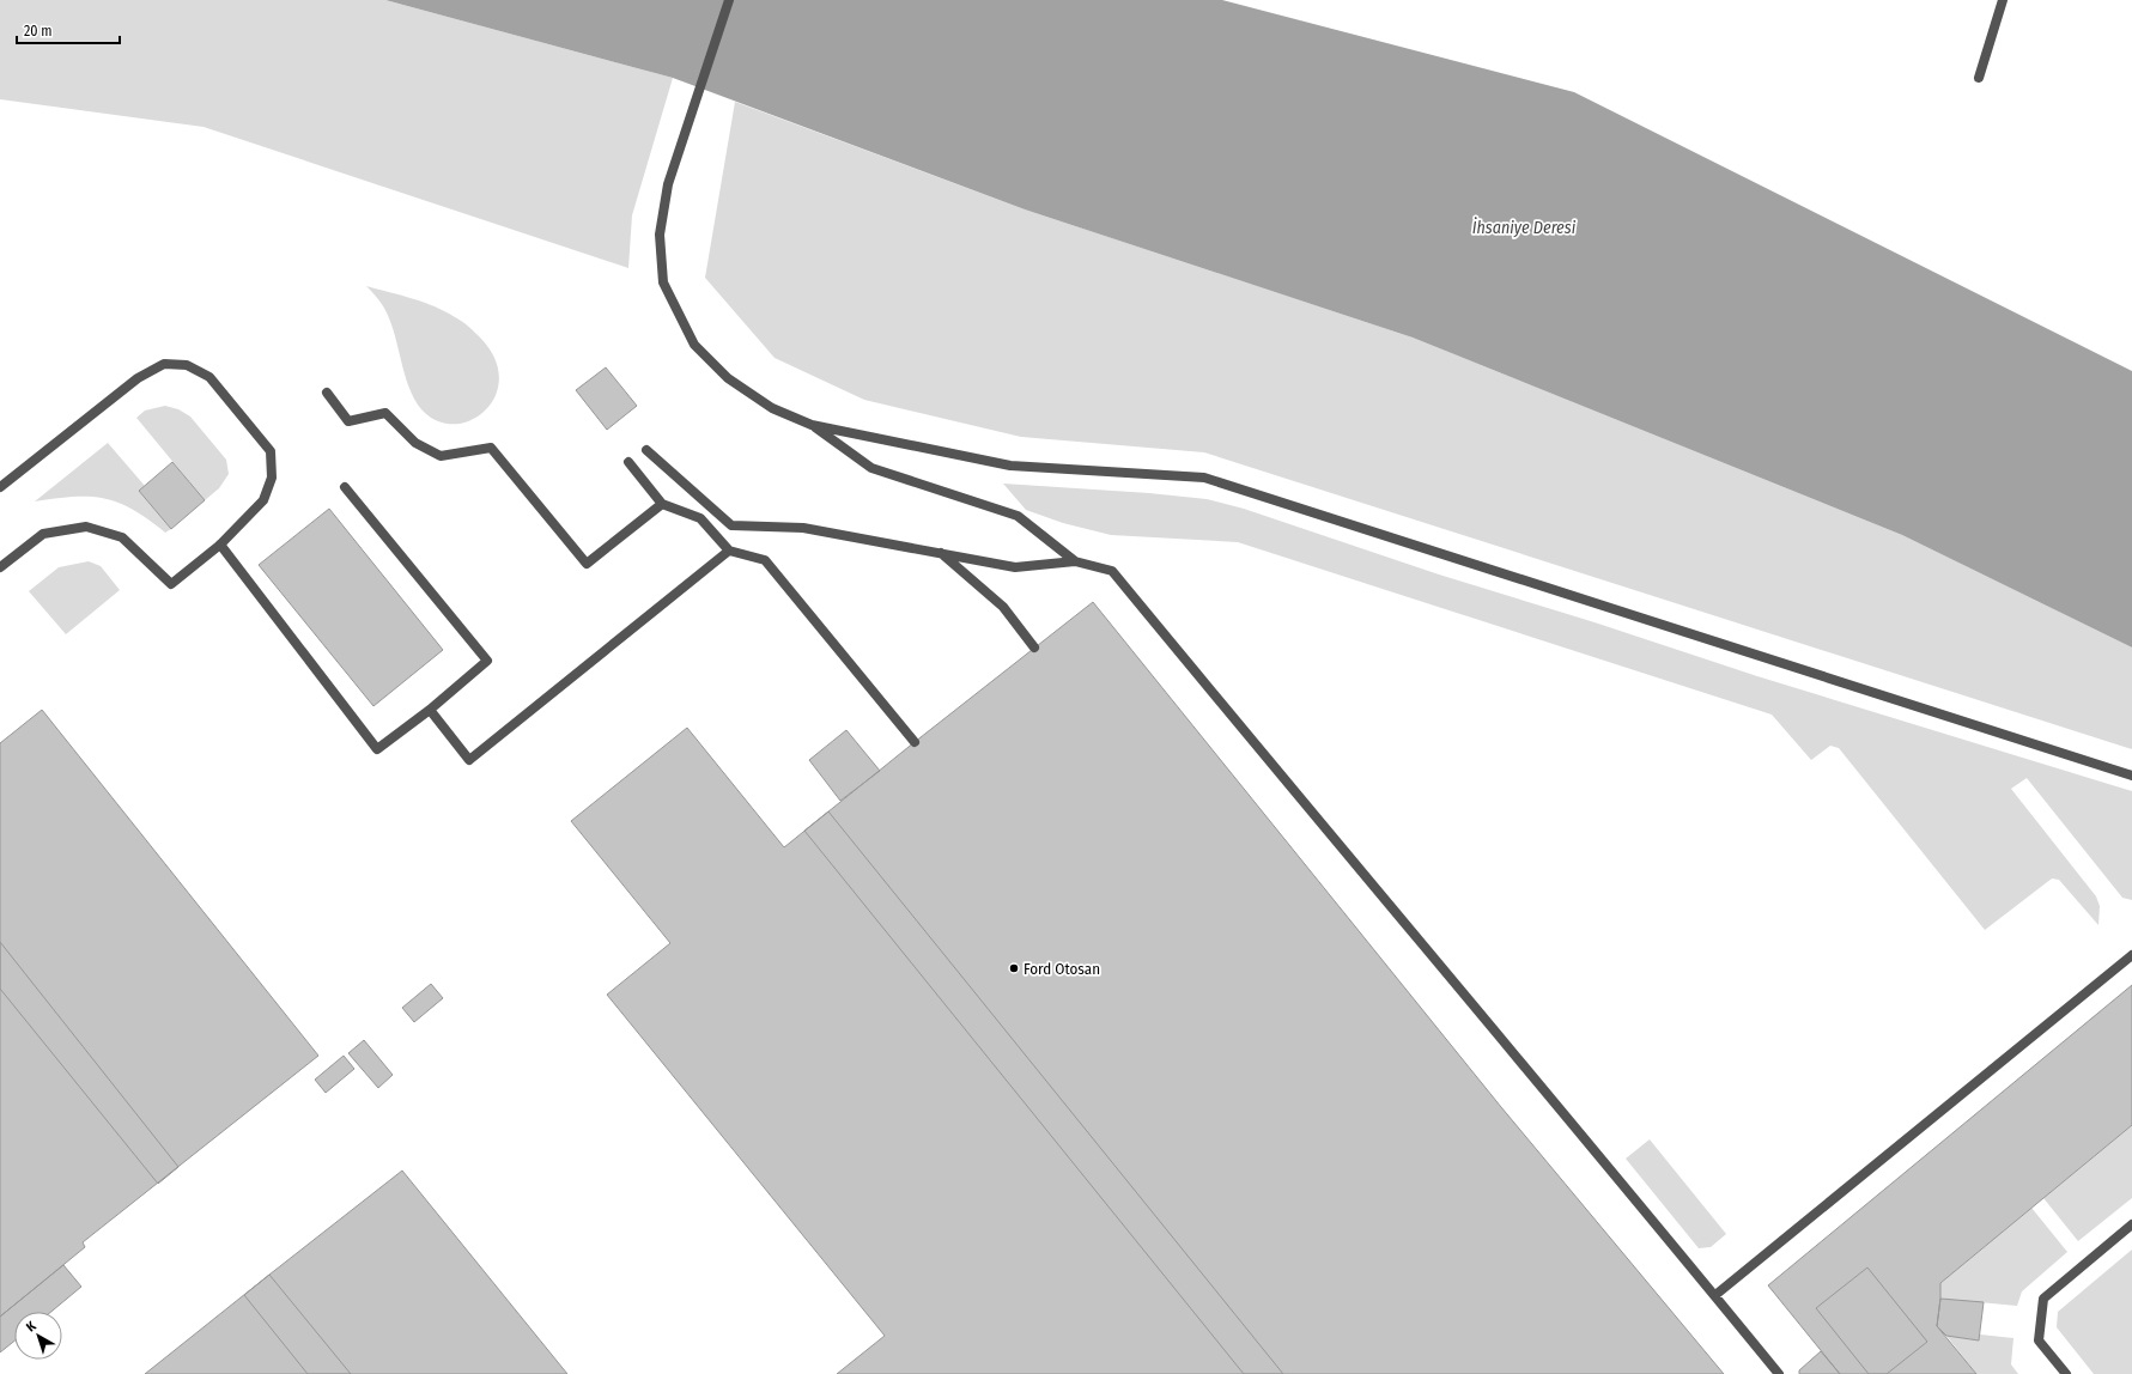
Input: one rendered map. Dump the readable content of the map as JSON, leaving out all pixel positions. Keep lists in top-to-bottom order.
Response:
{
  "water": ["İhsaniye Deresi"],
  "places": ["Ford Otosan"],
  "scale_bar": "20 m",
  "north": "top left"
}
